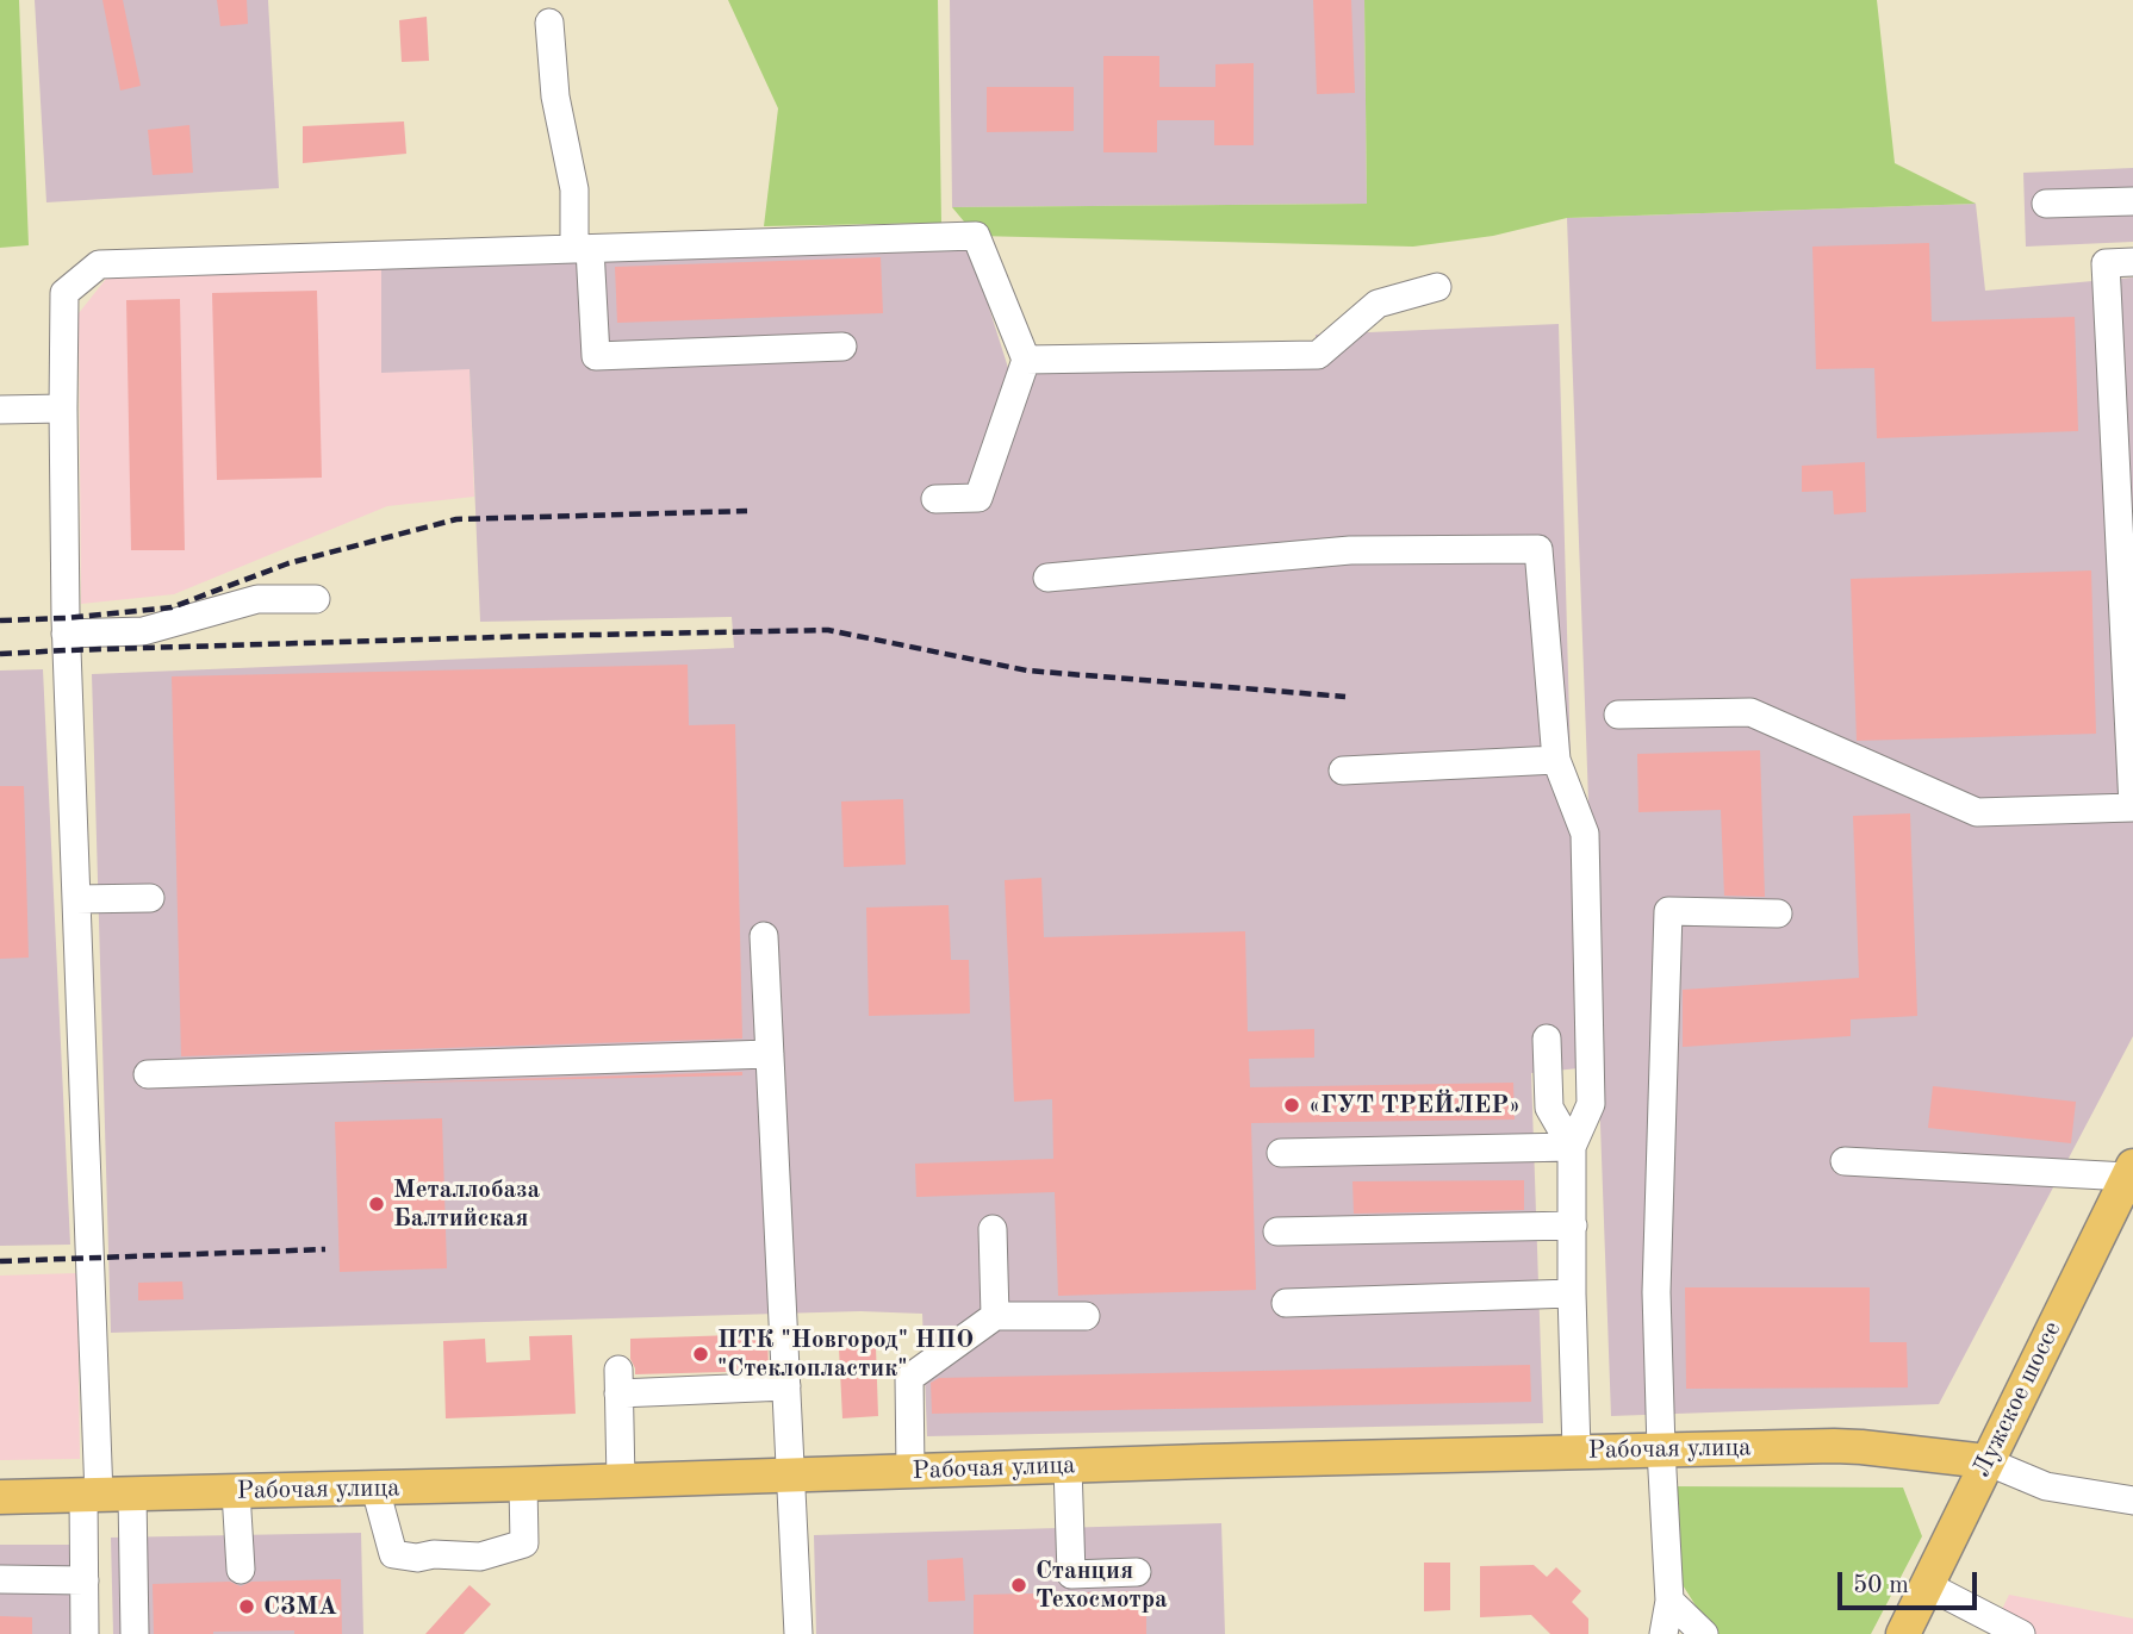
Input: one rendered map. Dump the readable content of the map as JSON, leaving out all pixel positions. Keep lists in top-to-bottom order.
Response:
{
  "streets": {
    "main road": ["Лужское шоссе", "Рабочая улица"]
  },
  "crossings": [
    ["Лужское шоссе", "Рабочая улица"]
  ],
  "places": [
    "«ГУТ ТРЕЙЛЕР»",
    "Металлобаза Балтийская",
    "ПТК \"Новгород\" НПО \"Стеклопластик\"",
    "Станция Техосмотра",
    "СЗМА"
  ],
  "scale_bar": "50 m"
}
